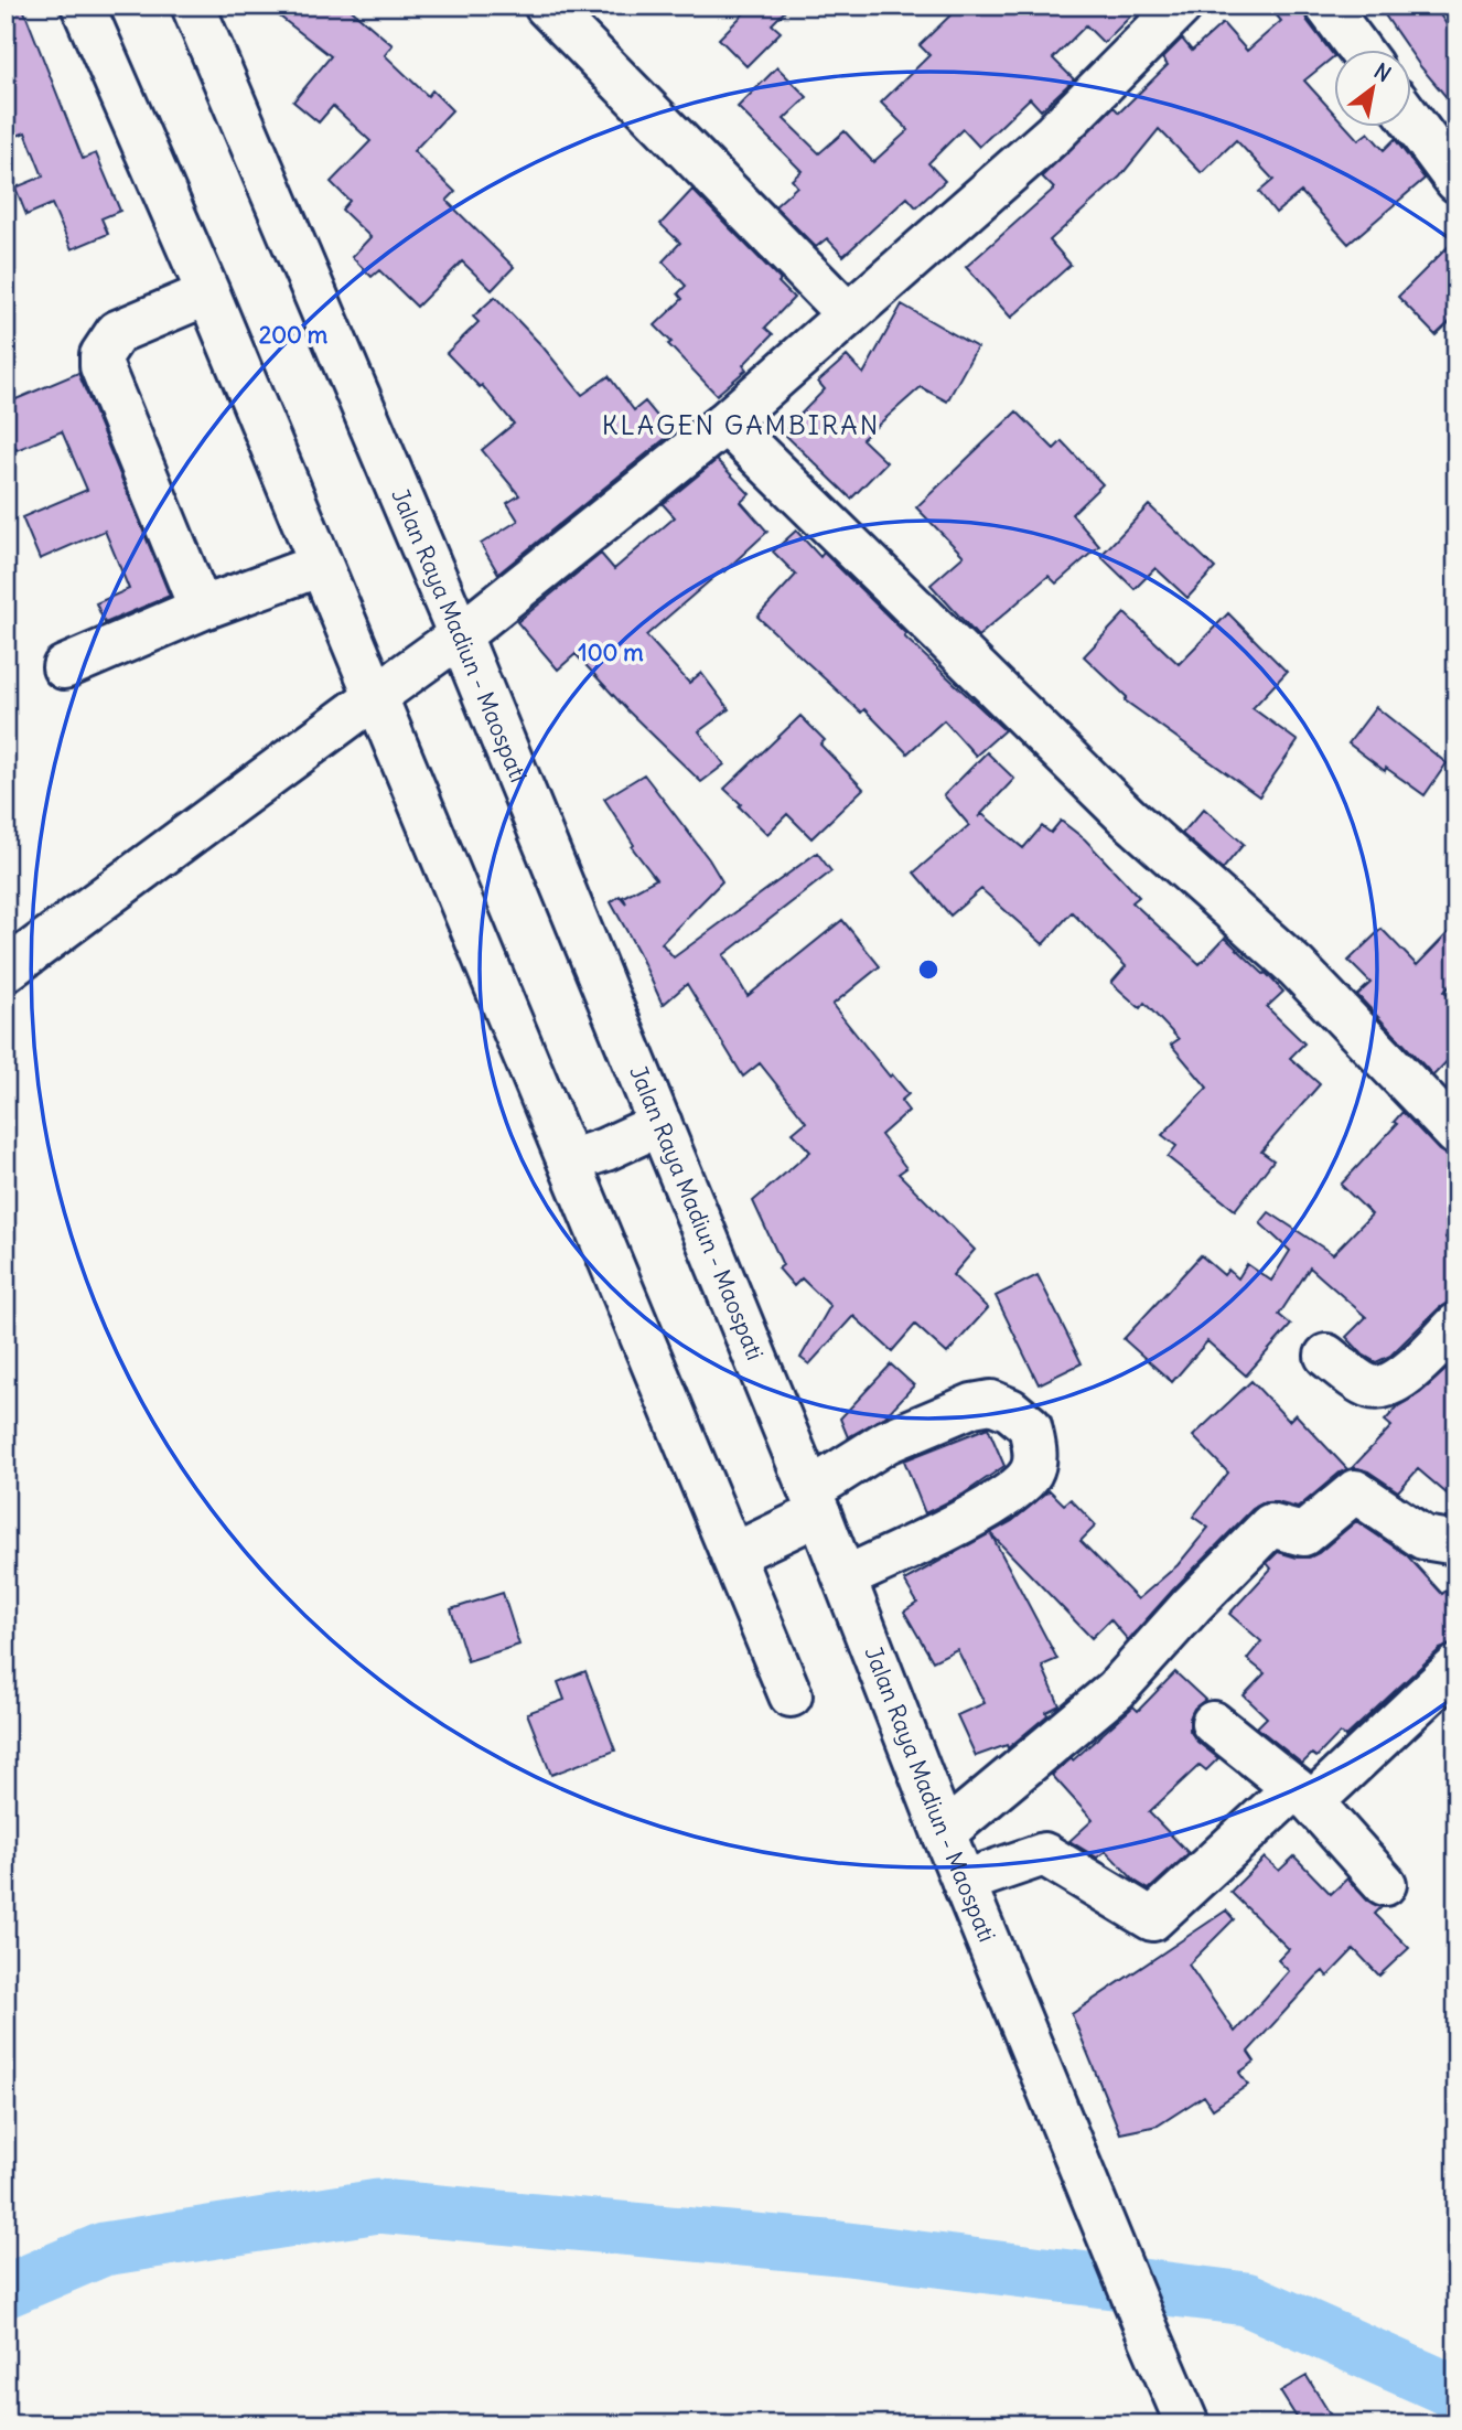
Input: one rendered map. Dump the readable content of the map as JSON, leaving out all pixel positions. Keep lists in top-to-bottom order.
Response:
{
  "streets": {
    "main road": ["Jalan Raya Madiun - Maospati"]
  },
  "districts": ["KLAGEN GAMBIRAN"],
  "north": "top right",
  "rings": ["200 m", "100 m"]
}
